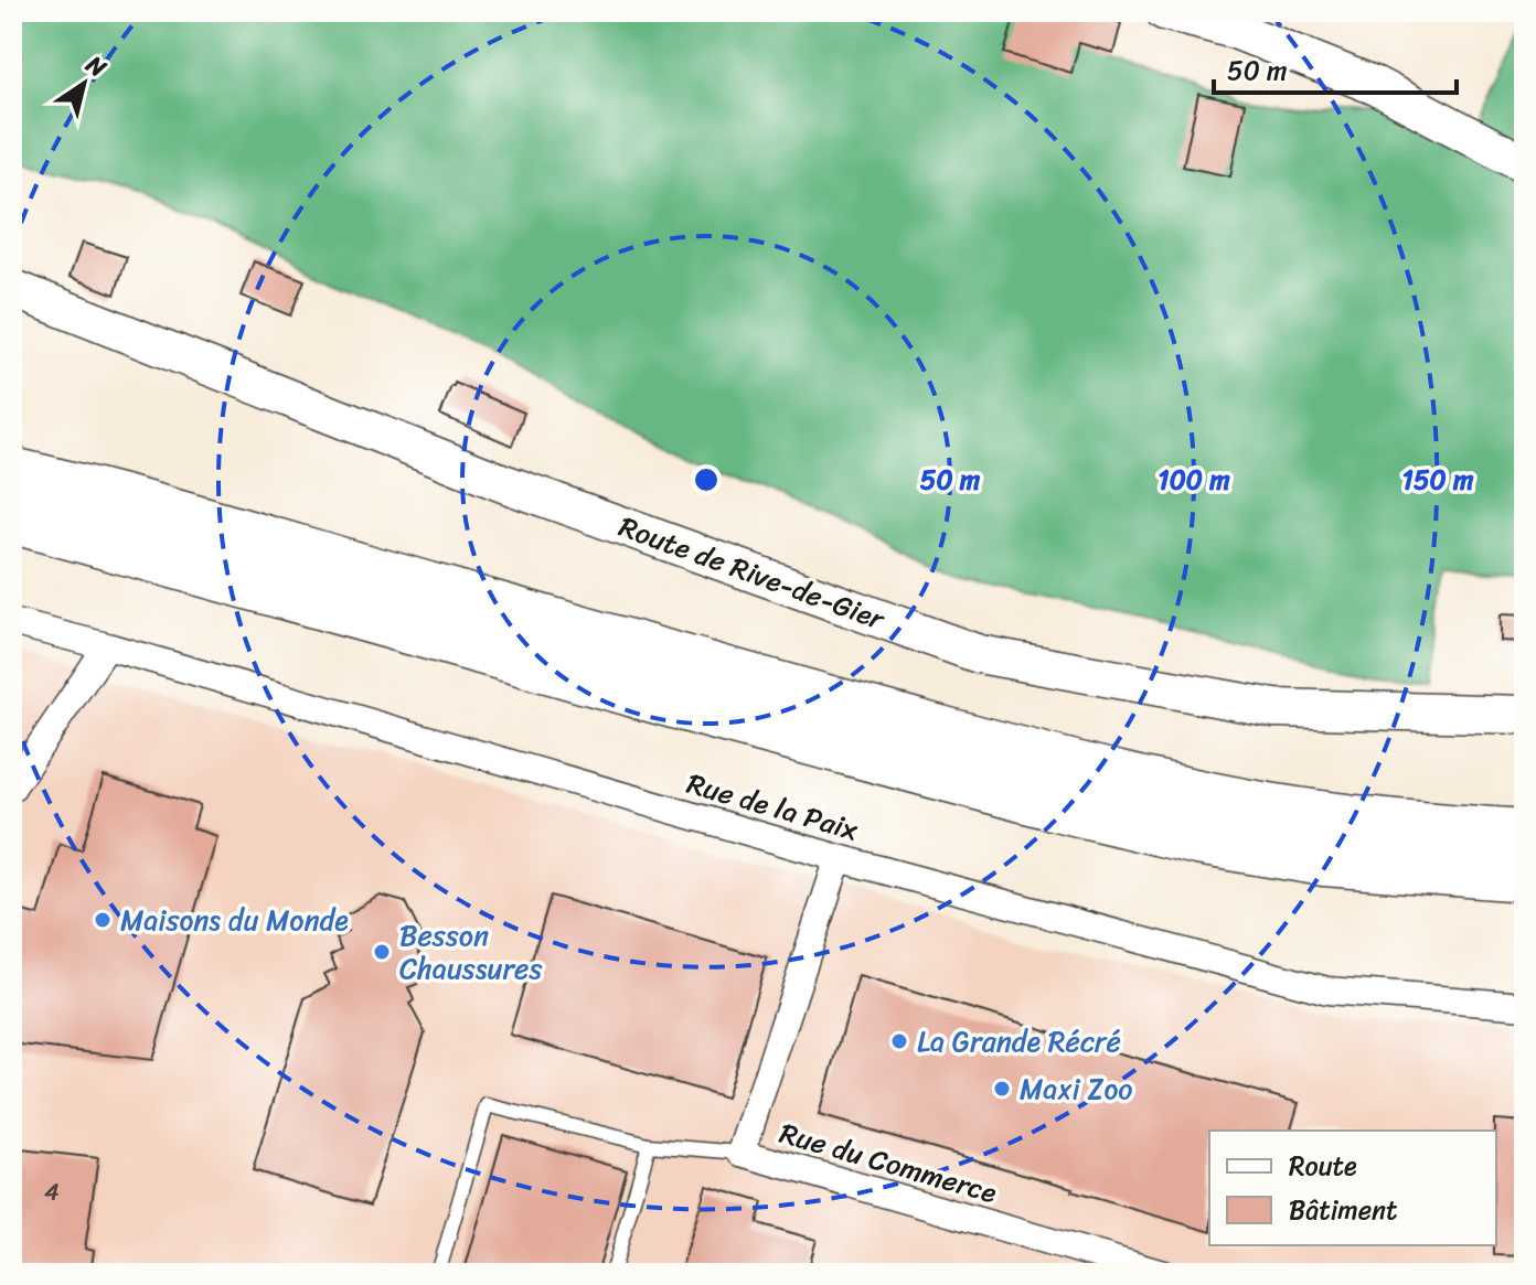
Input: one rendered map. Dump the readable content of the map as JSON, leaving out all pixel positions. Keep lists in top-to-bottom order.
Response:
{
  "streets": {
    "main road": ["Route de Rive-de-Gier"],
    "street": ["Rue de la Paix", "Rue du Commerce"]
  },
  "crossings": [
    ["Rue de la Paix", "Rue du Commerce"]
  ],
  "places": [
    "Maisons du Monde",
    "Besson Chaussures",
    "La Grande Récré",
    "Maxi Zoo"
  ],
  "house_numbers": ["4"],
  "legend": ["Route", "Bâtiment"],
  "scale_bar": "50 m",
  "north": "top right",
  "rings": ["50 m", "100 m", "150 m"]
}
